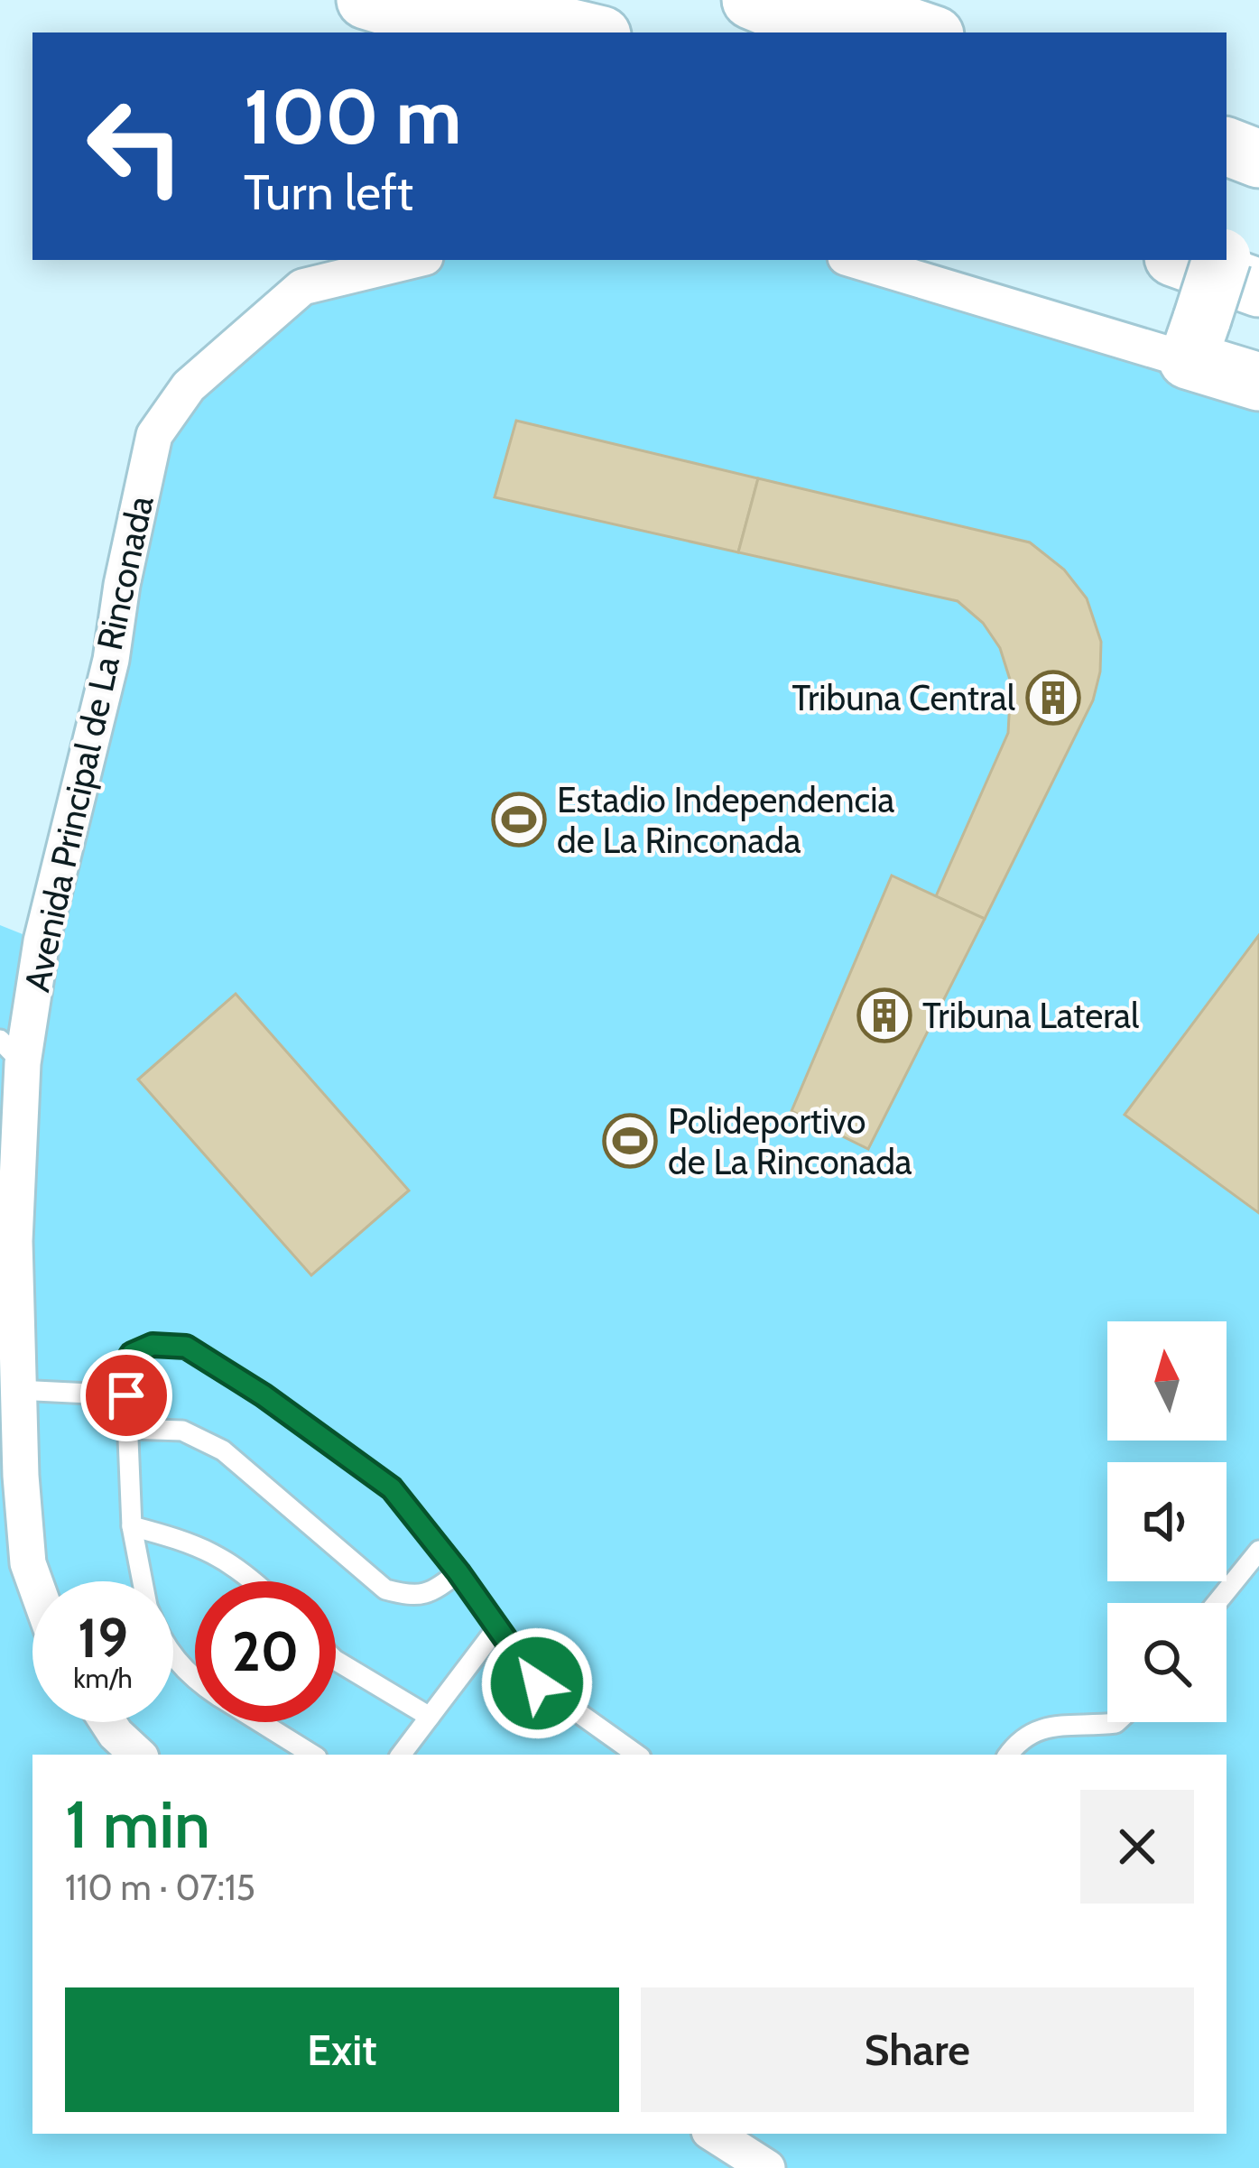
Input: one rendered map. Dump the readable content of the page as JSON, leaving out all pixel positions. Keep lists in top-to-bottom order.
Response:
{
  "streets": {
    "street": ["Avenida Principal de La Rinconada"]
  },
  "places": {
    "building": ["Tribuna Central", "Tribuna Lateral"],
    "sports": ["Estadio Independencia de La Rinconada", "Polideportivo de La Rinconada"]
  },
  "north": "top",
  "page": {
    "turn": ["100 m", "Turn left"],
    "speed": "19 km/h",
    "limit": "20",
    "heading": ["1 min", "110 m · 07:15"],
    "buttons": ["Exit", "Share"]
  }
}
